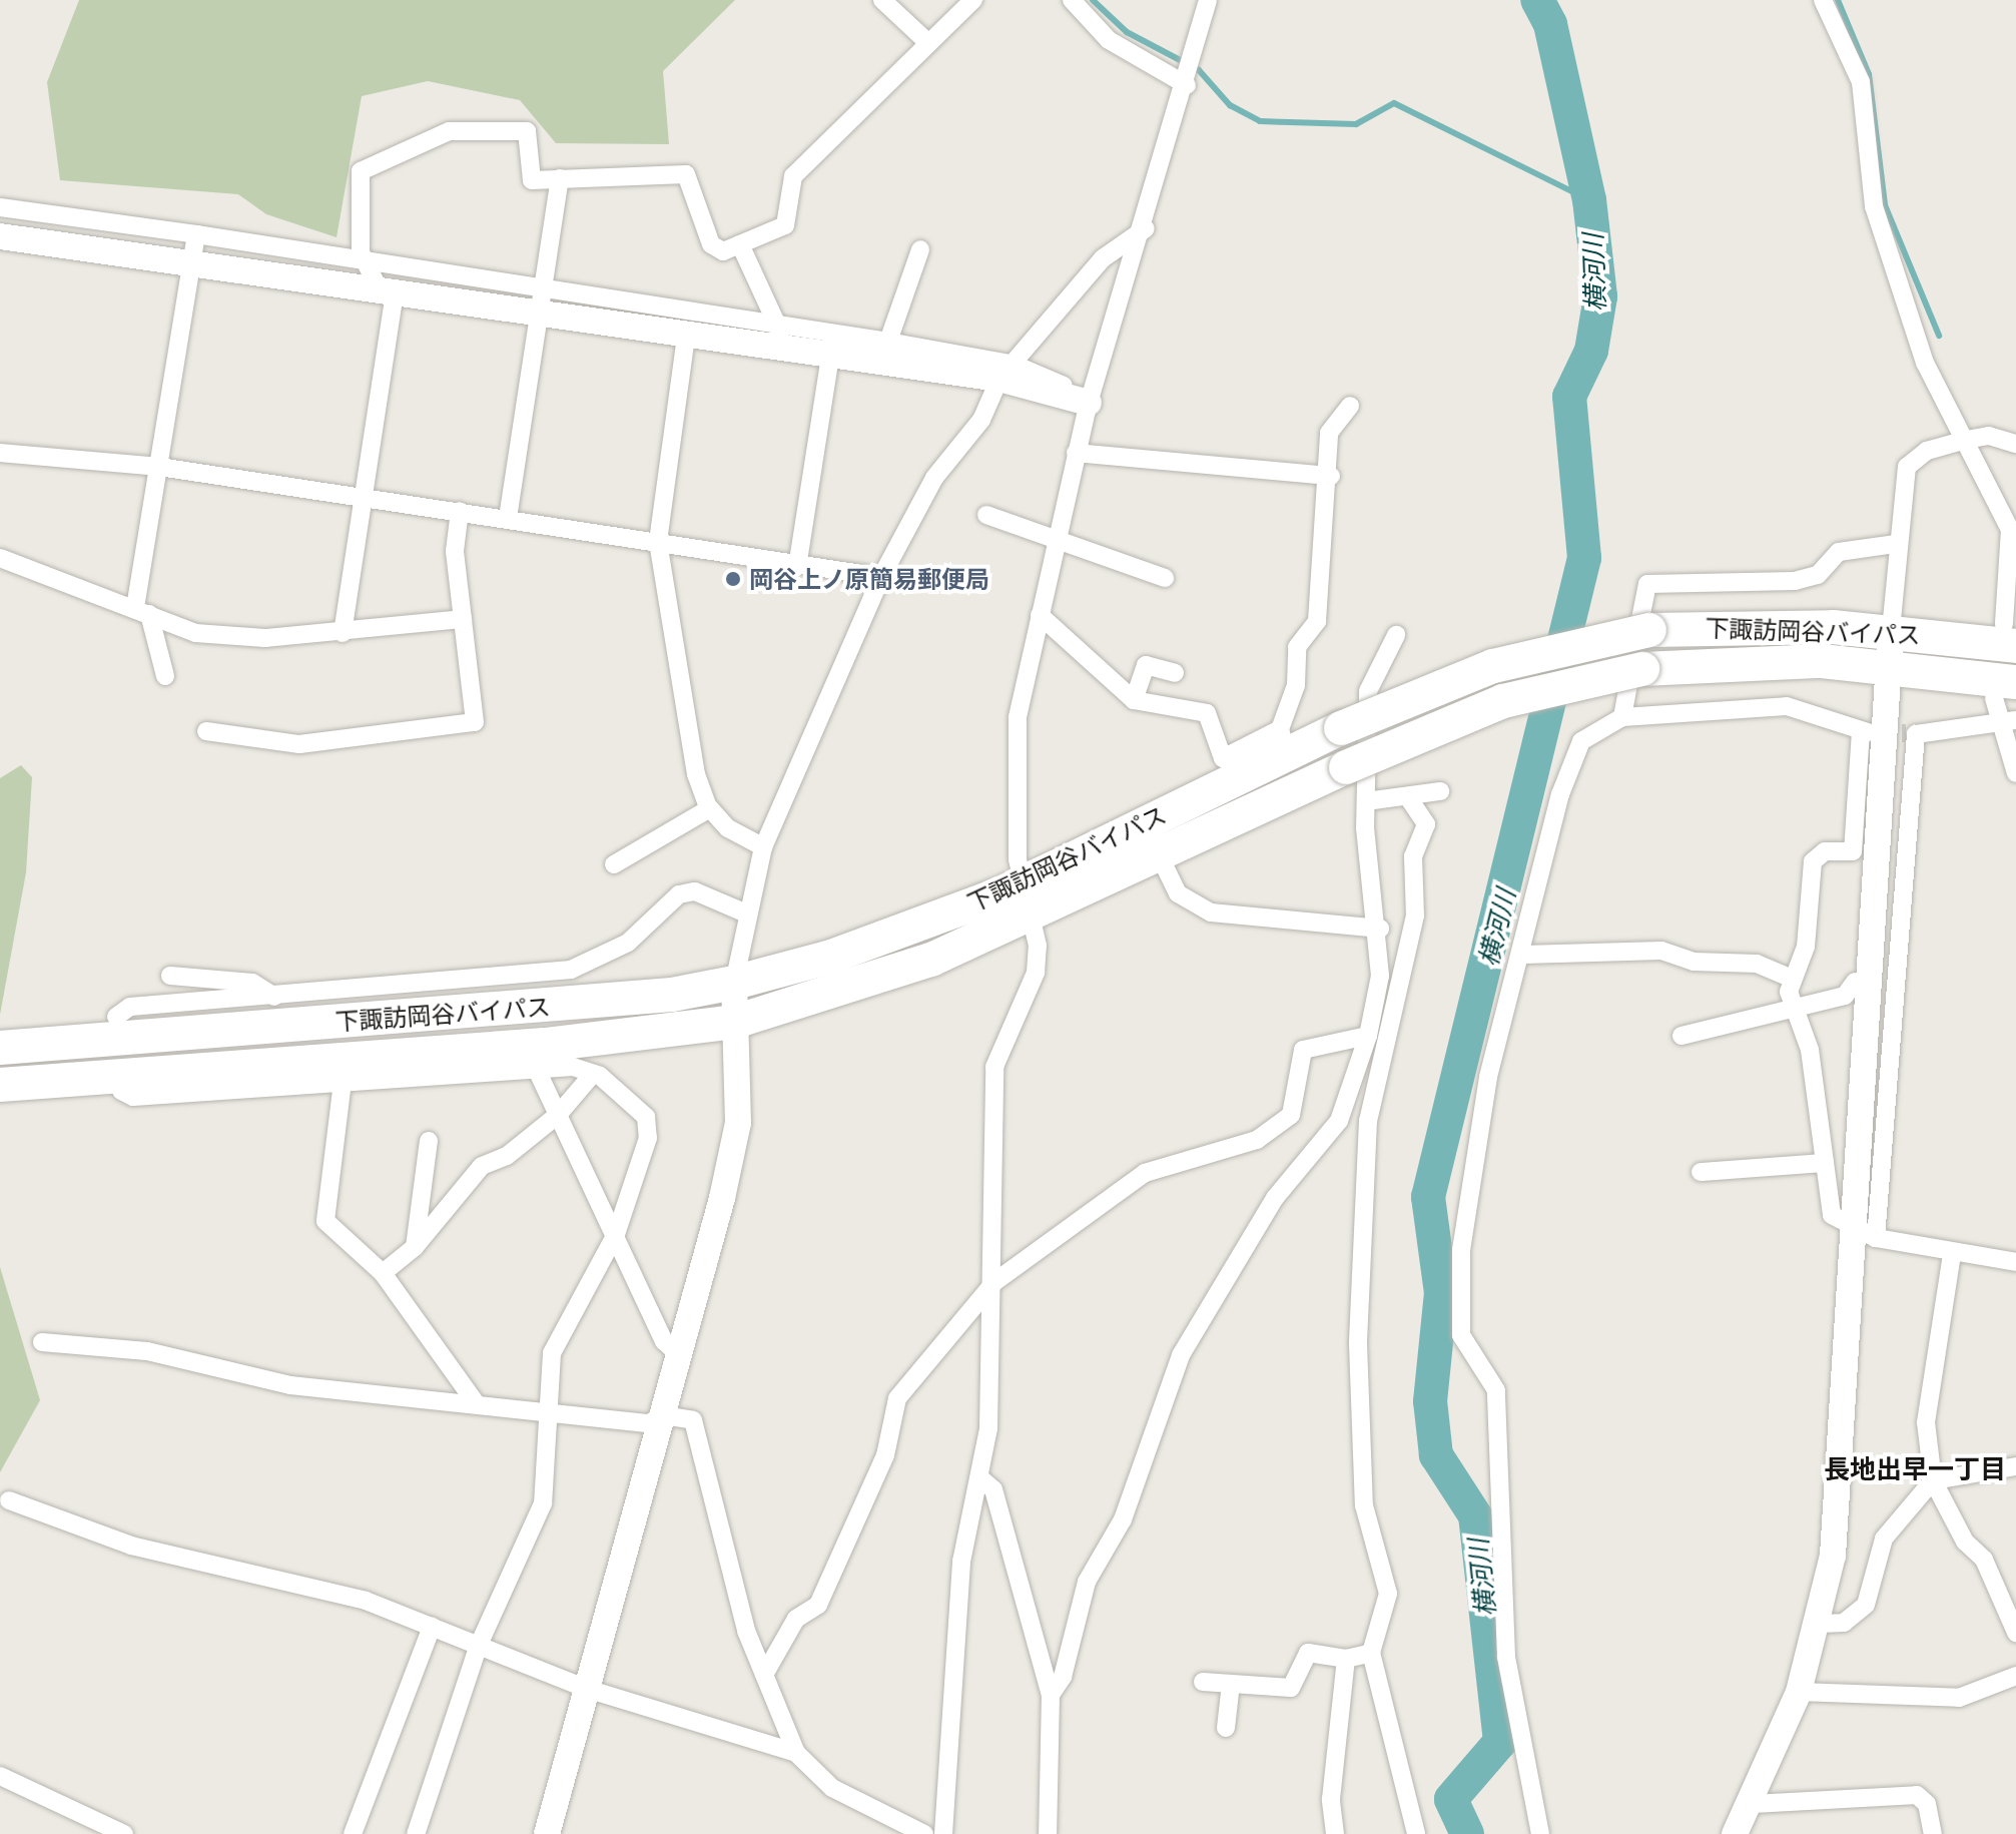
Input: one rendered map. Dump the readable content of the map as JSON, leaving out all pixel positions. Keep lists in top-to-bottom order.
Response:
{
  "streets": {
    "highway": ["下諏訪岡谷バイパス"]
  },
  "districts": ["長地出早一丁目"],
  "water": ["横河川"],
  "places": ["岡谷上ノ原簡易郵便局"]
}
